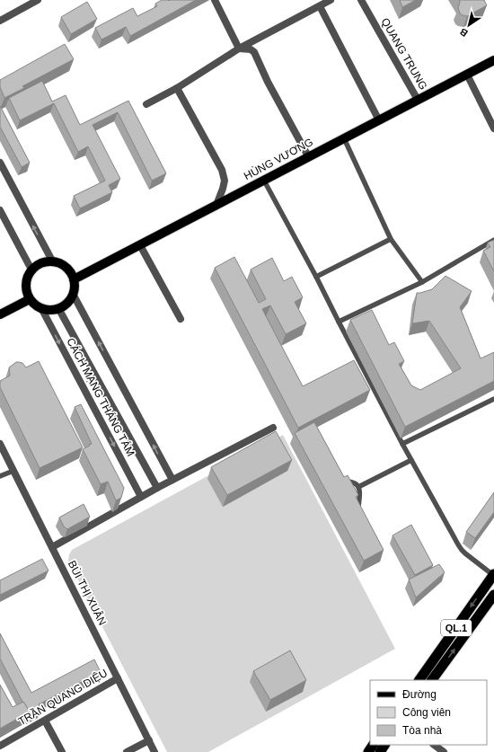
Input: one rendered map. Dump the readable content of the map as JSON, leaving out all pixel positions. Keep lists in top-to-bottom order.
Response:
{
  "streets": {
    "highway": ["QL.1"],
    "main road": ["HÙNG VƯƠNG"],
    "street": [
      "QUANG TRUNG",
      "CÁCH MẠNG THÁNG TÁM",
      "BÙI THỊ XUÂN",
      "TRẦN QUANG DIỆU"
    ]
  },
  "crossings": [
    ["QUANG TRUNG", "HÙNG VƯƠNG"],
    ["HÙNG VƯƠNG", "CÁCH MẠNG THÁNG TÁM"],
    ["BÙI THỊ XUÂN", "TRẦN QUANG DIỆU"]
  ],
  "legend": ["Đường", "Công viên", "Tòa nhà"],
  "north": "bottom left"
}
